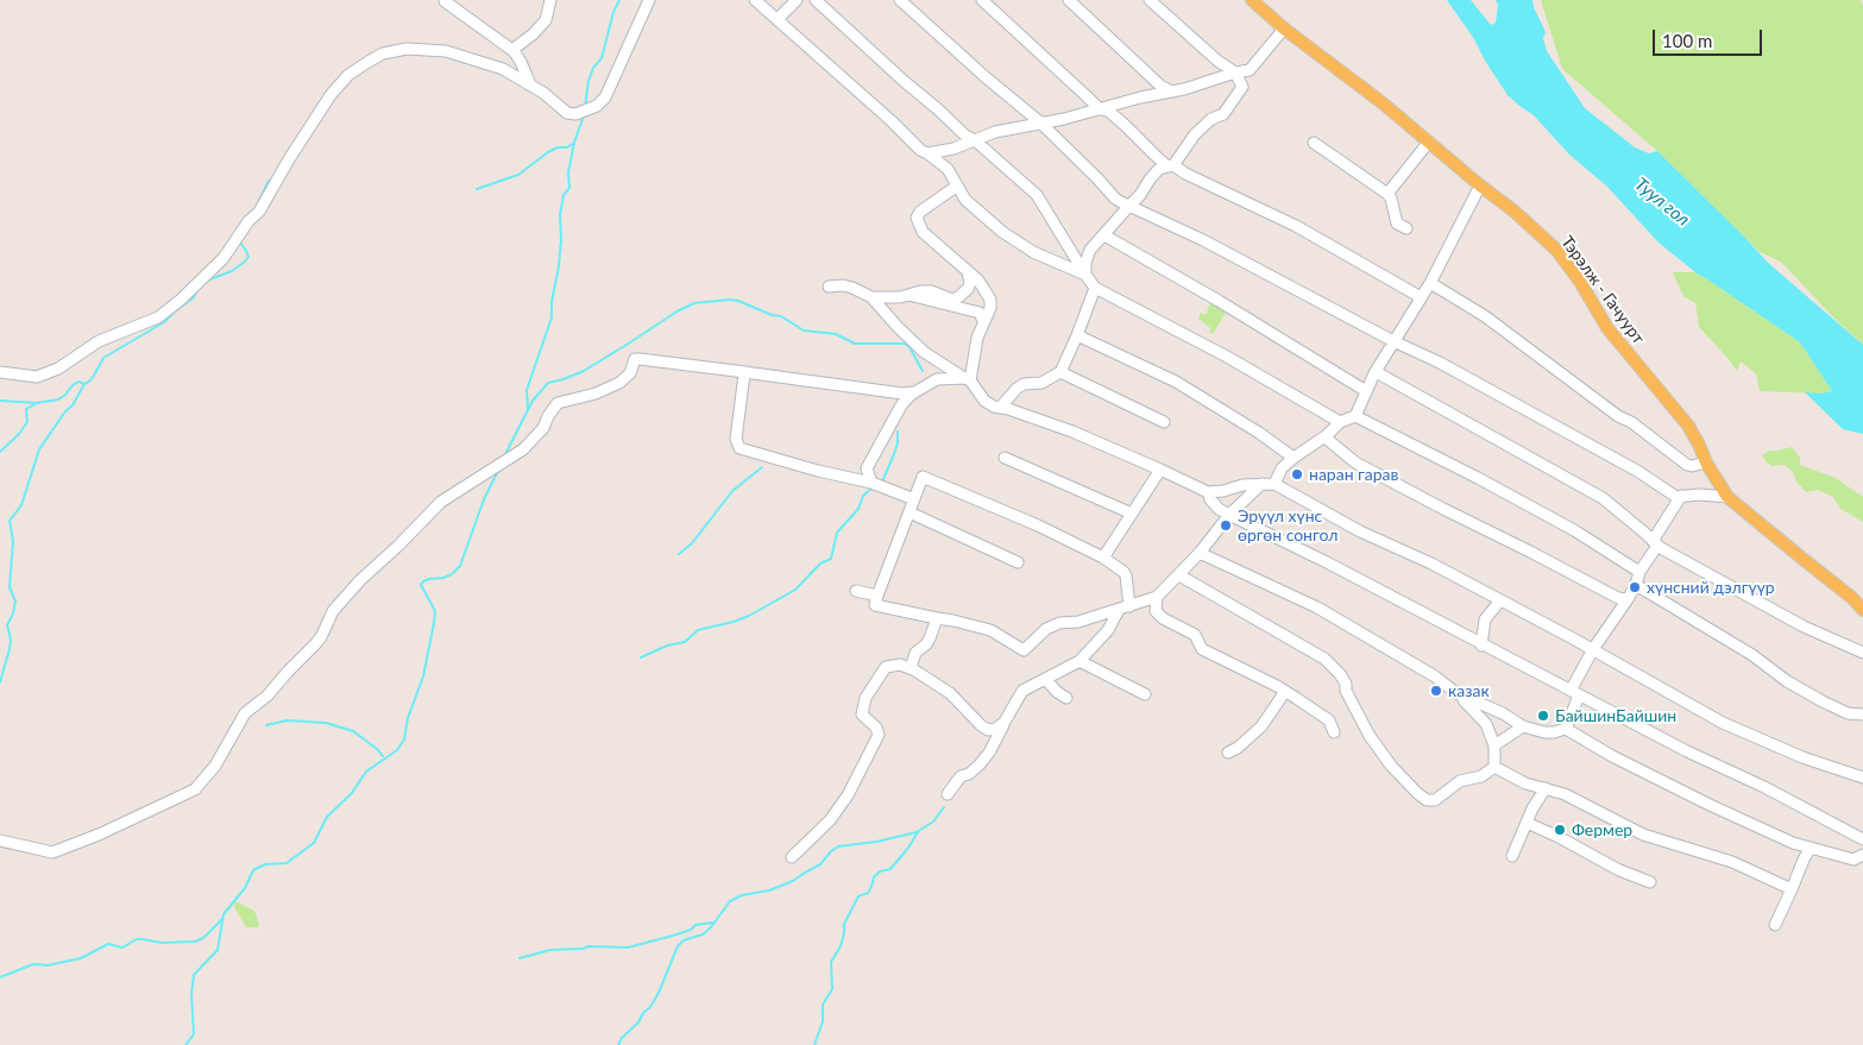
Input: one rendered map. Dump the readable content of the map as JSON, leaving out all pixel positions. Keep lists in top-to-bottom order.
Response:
{
  "streets": {
    "main road": ["Тэрэлж - Гачуурт"]
  },
  "water": ["Туул гол"],
  "places": [
    "наран гарав",
    "Эрүүл хүнс өргөн сонгол",
    "хүнсний дэлгүүр",
    "казак",
    "БайшинБайшин",
    "Фермер"
  ],
  "scale_bar": "100 m"
}
